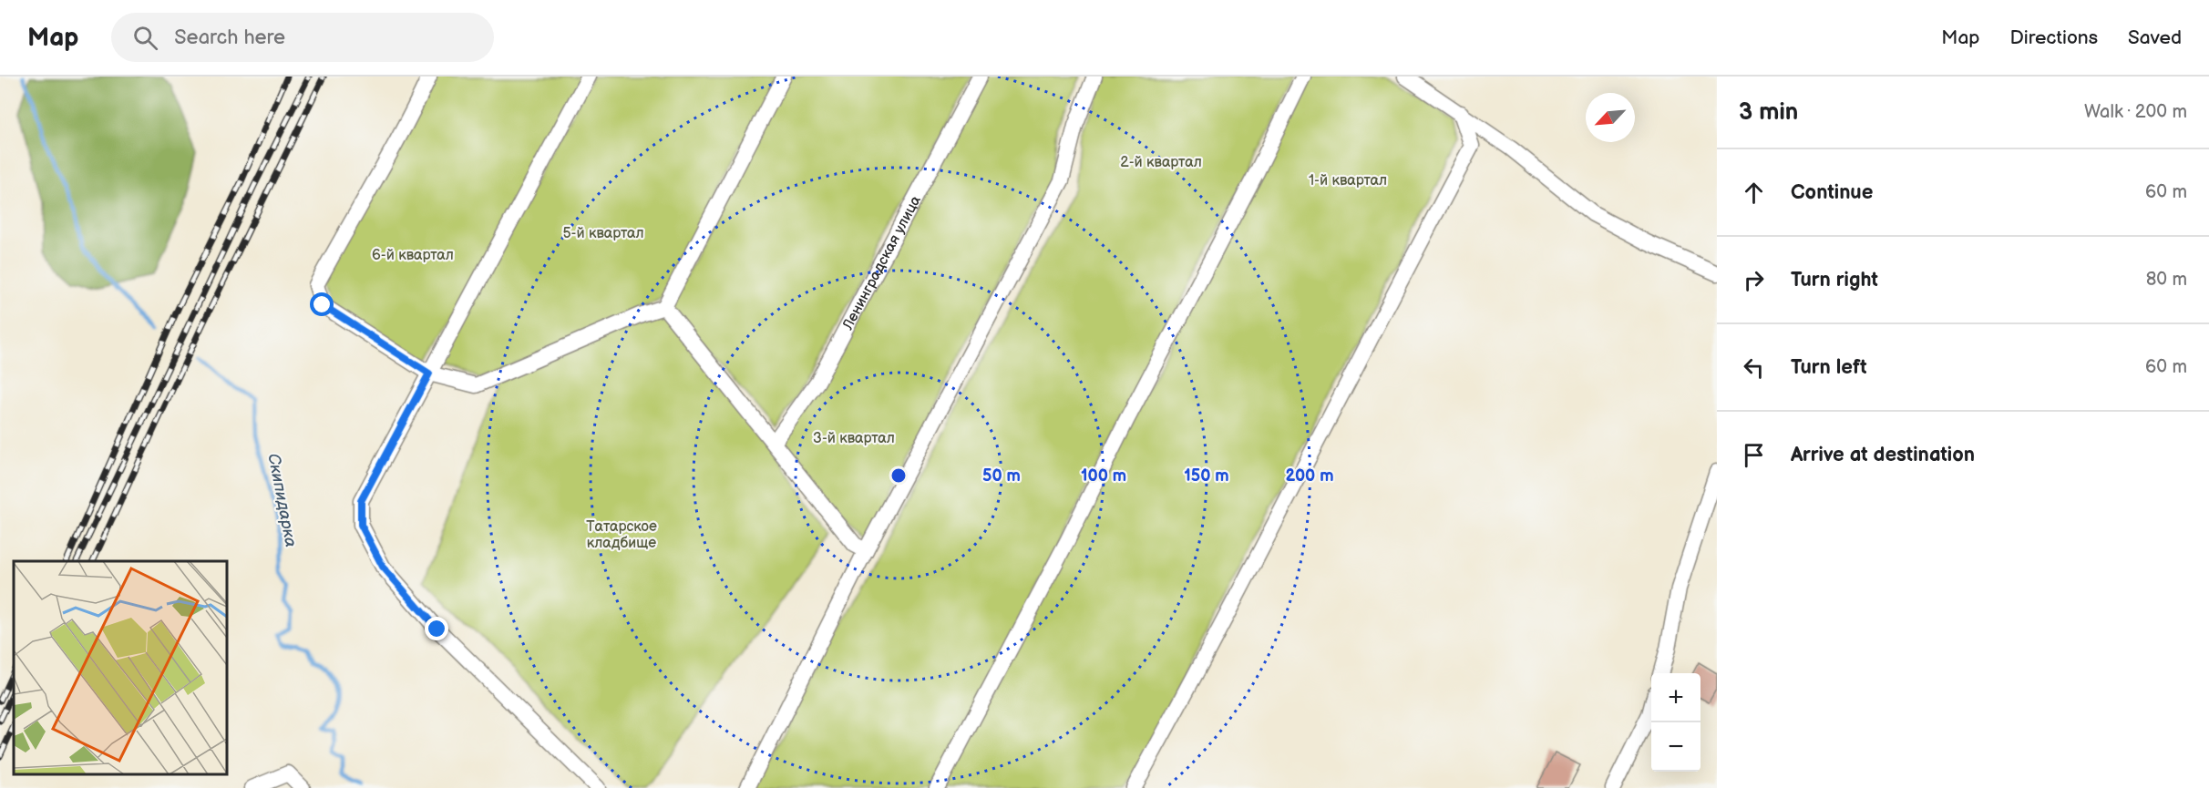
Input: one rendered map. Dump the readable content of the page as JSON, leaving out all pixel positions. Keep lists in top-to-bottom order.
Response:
{
  "streets": {
    "street": ["Ленинградская улица"]
  },
  "water": ["Скипидарка"],
  "parks": [
    "2-й квартал",
    "1-й квартал",
    "5-й квартал",
    "6-й квартал",
    "3-й квартал",
    "Татарское кладбище"
  ],
  "north": "bottom left",
  "page": {
    "header": "Map",
    "search": "Search here",
    "nav": ["Map", "Directions", "Saved"],
    "heading": ["3 min", "Walk · 200 m"],
    "list": [
      ["Continue", "60 m"],
      ["Turn right", "80 m"],
      ["Turn left", "60 m"],
      "Arrive at destination"
    ],
    "map_buttons": ["+", "−"]
  },
  "rings": [
    "50 m",
    "100 m",
    "150 m",
    "200 m"
  ]
}
